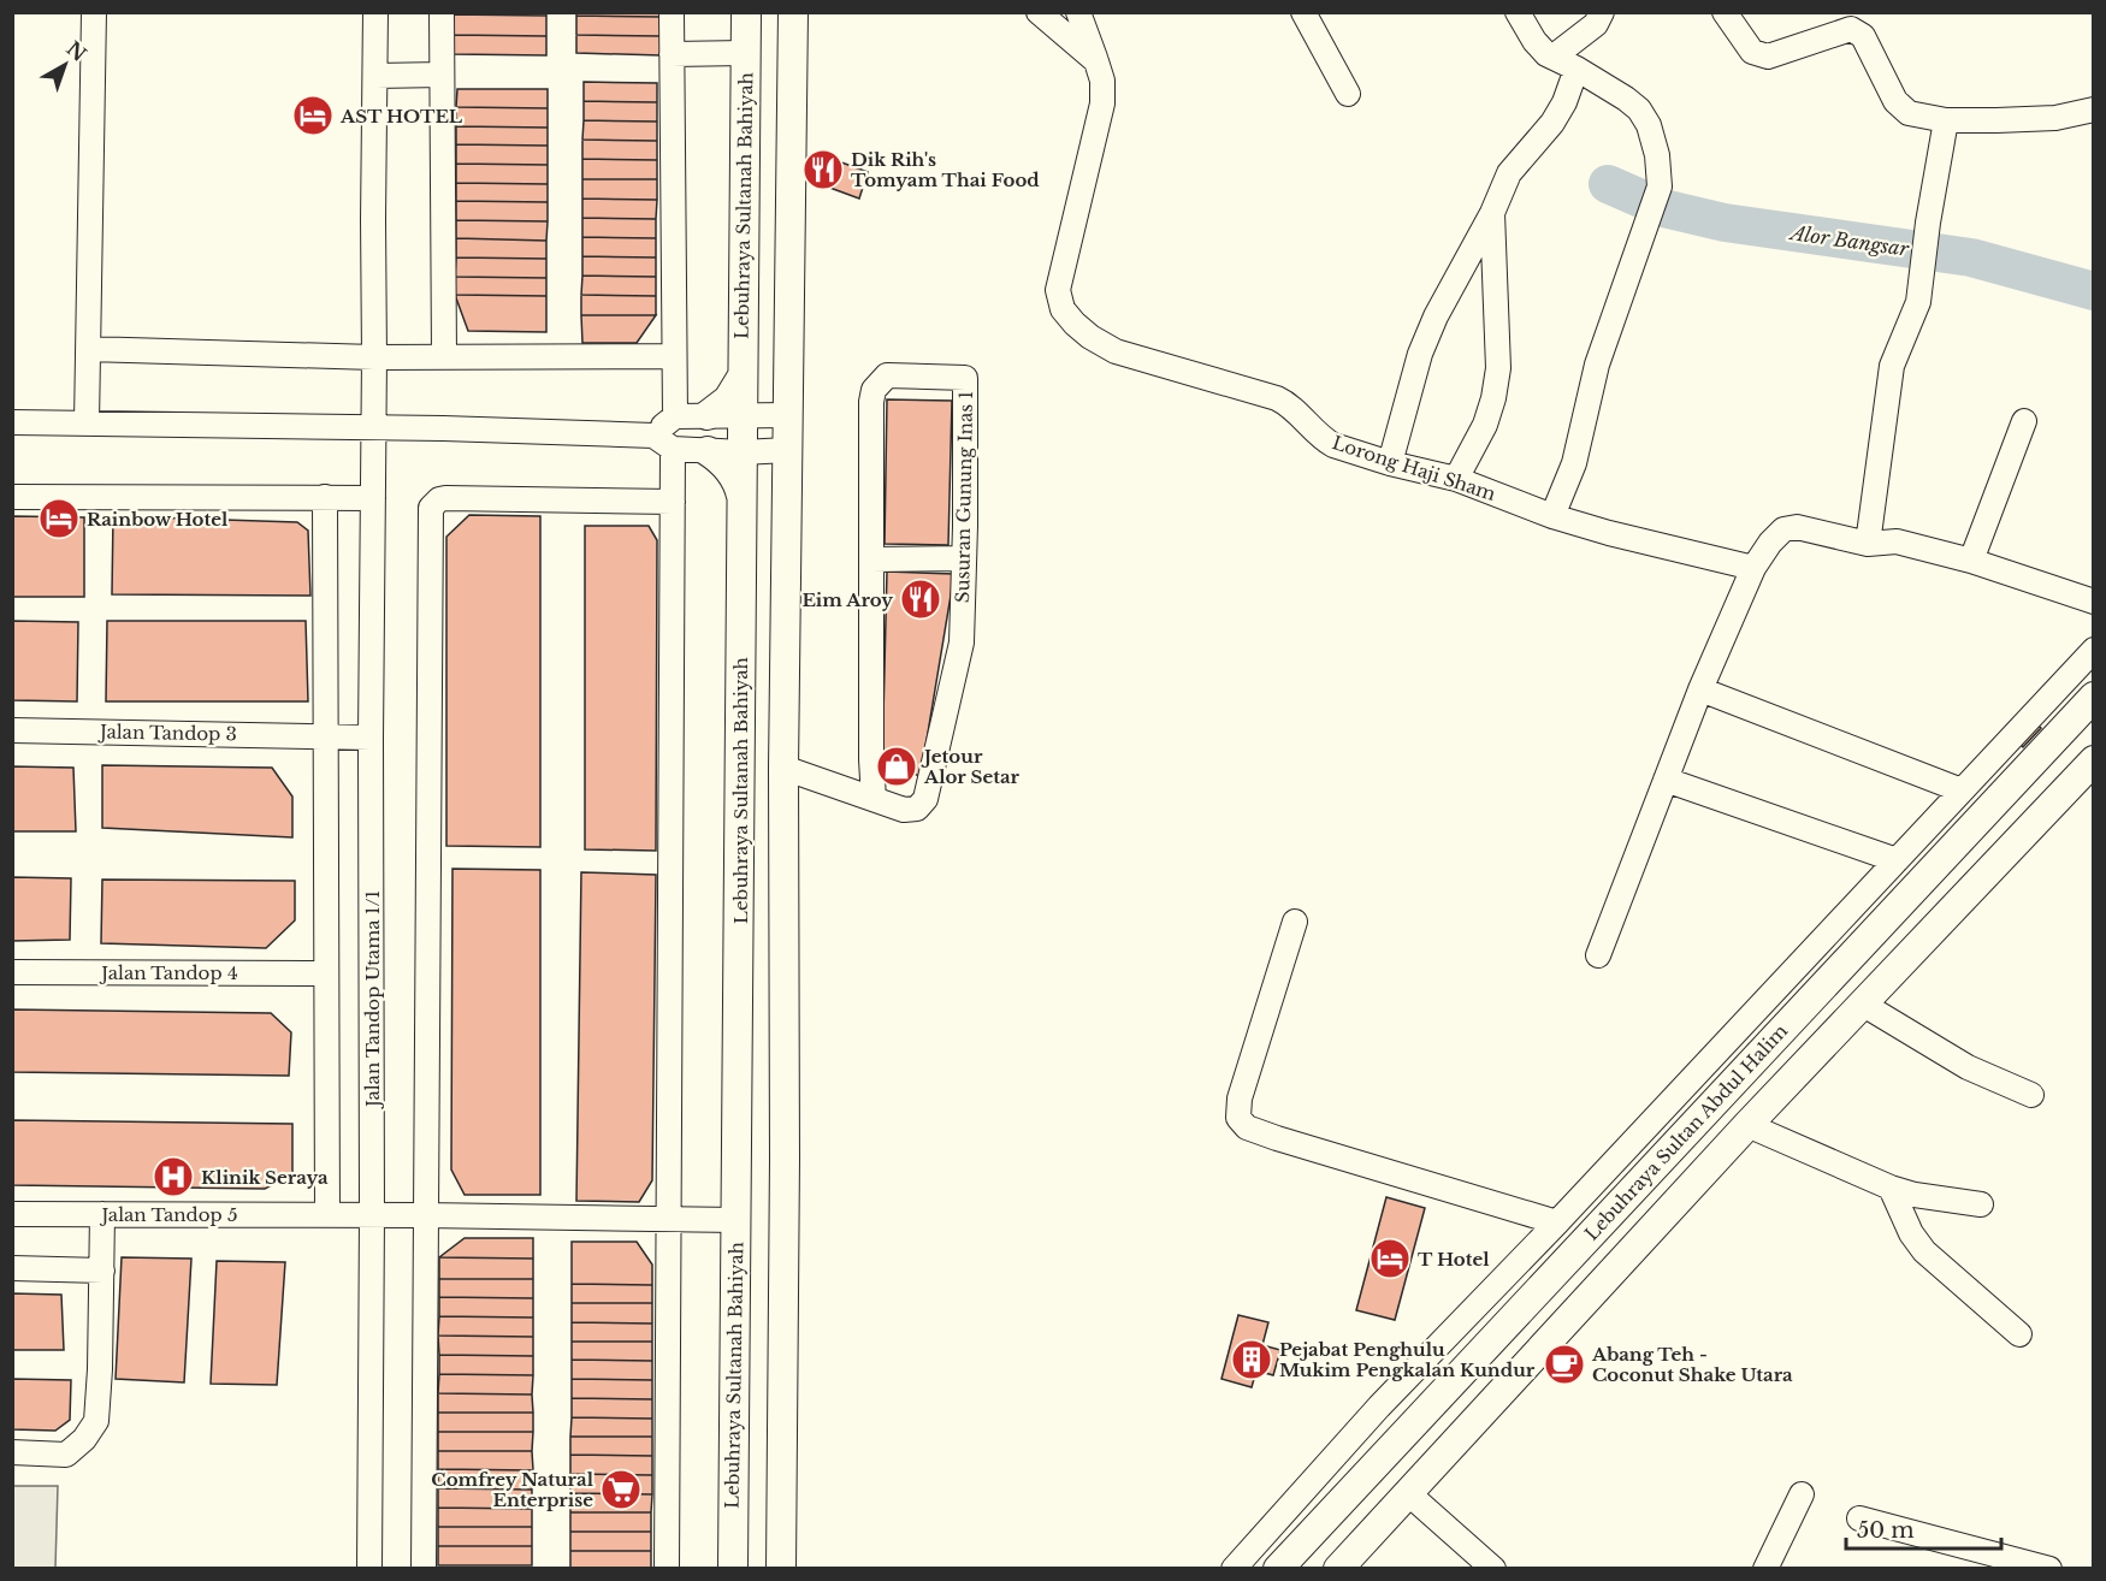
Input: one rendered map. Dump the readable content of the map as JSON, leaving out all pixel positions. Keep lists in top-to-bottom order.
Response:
{
  "streets": {
    "main road": ["Lebuhraya Sultanah Bahiyah", "Lebuhraya Sultan Abdul Halim"],
    "street": [
      "Lorong Haji Sham",
      "Susuran Gunung Inas 1",
      "Jalan Tandop 3",
      "Jalan Tandop 4",
      "Jalan Tandop Utama 1/1",
      "Jalan Tandop 5"
    ]
  },
  "crossings": [
    ["Lebuhraya Sultanah Bahiyah", "Jalan Tandop 5"],
    ["Jalan Tandop 3", "Jalan Tandop Utama 1/1"],
    ["Jalan Tandop Utama 1/1", "Jalan Tandop 5"]
  ],
  "water": ["Alor Bangsar"],
  "places": {
    "hotel": ["AST HOTEL", "Rainbow Hotel", "T Hotel"],
    "restaurant": ["Dik Rih's Tomyam Thai Food", "Eim Aroy"],
    "shop": ["Jetour Alor Setar"],
    "hospital": ["Klinik Seraya"],
    "building": ["Pejabat Penghulu Mukim Pengkalan Kundur"],
    "cafe": ["Abang Teh - Coconut Shake Utara"],
    "supermarket": ["Comfrey Natural Enterprise"]
  },
  "scale_bar": "50 m",
  "north": "top right"
}
